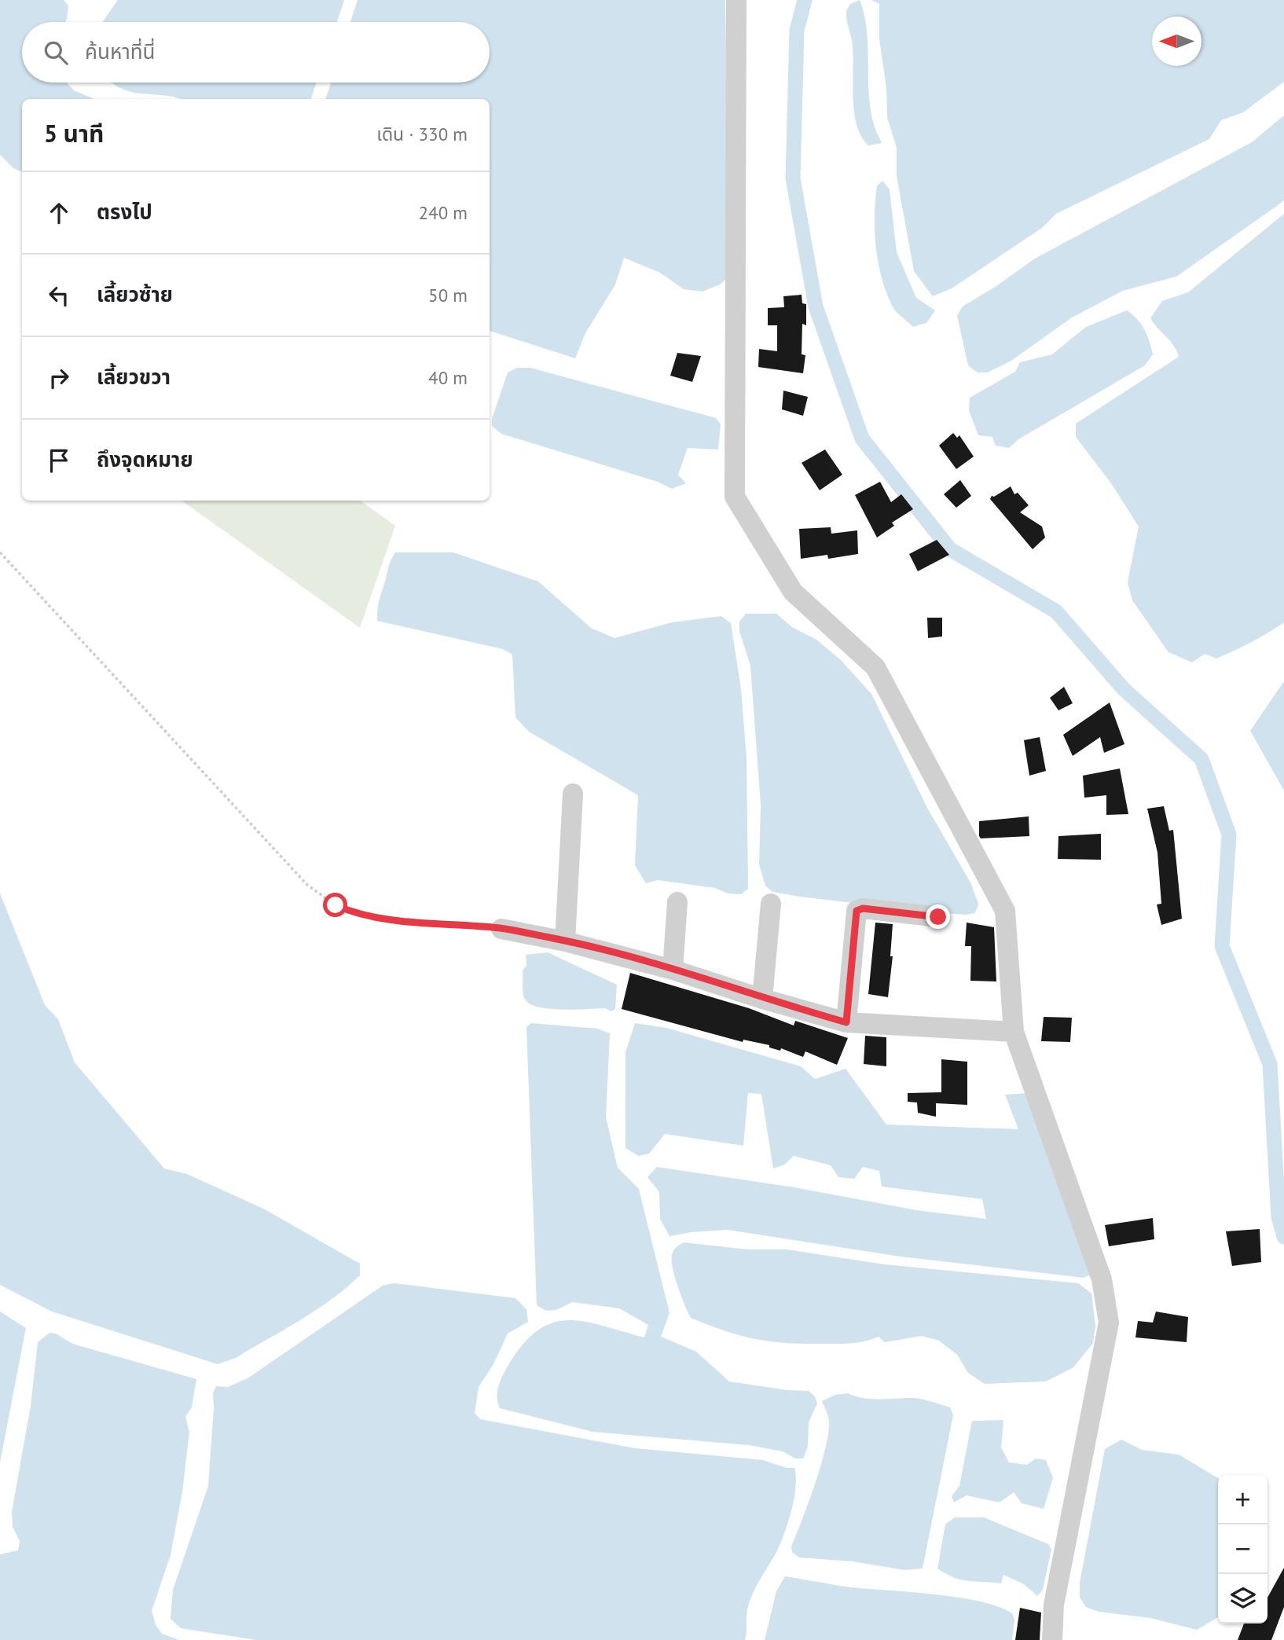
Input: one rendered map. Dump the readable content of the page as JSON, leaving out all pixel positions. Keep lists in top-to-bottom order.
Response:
{
  "north": "left",
  "page": {
    "search": "ค้นหาที่นี่",
    "heading": ["5 นาที", "เดิน · 330 m"],
    "list": [
      ["ตรงไป", "240 m"],
      ["เลี้ยวซ้าย", "50 m"],
      ["เลี้ยวขวา", "40 m"],
      "ถึงจุดหมาย"
    ],
    "map_buttons": ["+", "−"]
  }
}
